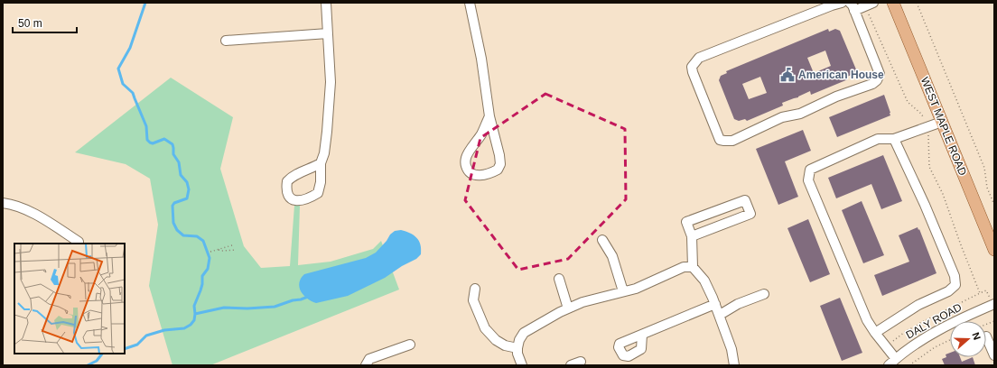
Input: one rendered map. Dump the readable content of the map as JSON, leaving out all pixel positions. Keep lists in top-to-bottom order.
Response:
{
  "streets": {
    "main road": ["WEST MAPLE ROAD"],
    "street": ["DALY ROAD"]
  },
  "places": {
    "public building": ["American House"]
  },
  "scale_bar": "50 m",
  "north": "right"
}
